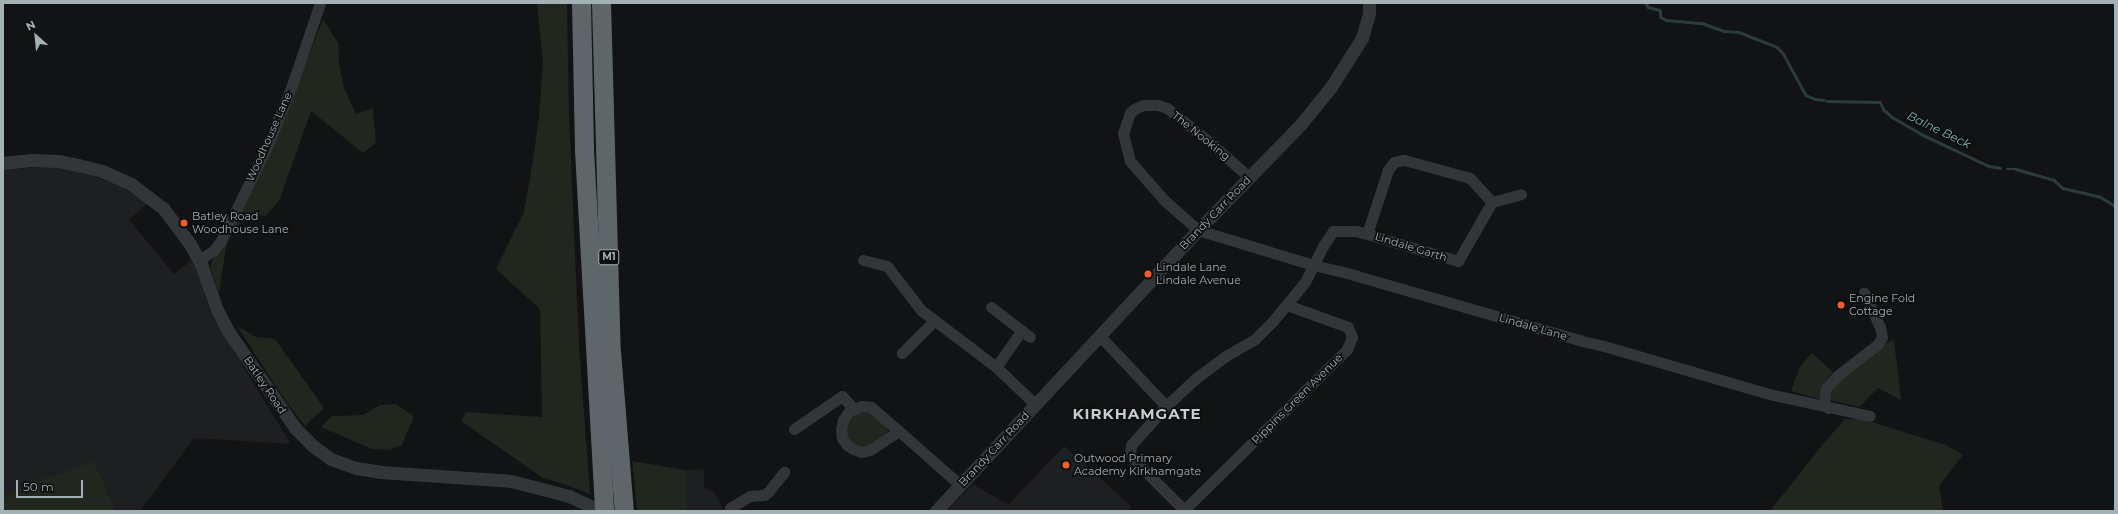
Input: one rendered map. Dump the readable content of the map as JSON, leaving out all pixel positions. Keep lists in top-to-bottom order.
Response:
{
  "streets": {
    "highway": ["M1"],
    "street": [
      "The Nooking",
      "Woodhouse Lane",
      "Brandy Carr Road",
      "Lindale Garth",
      "Lindale Lane",
      "Batley Road",
      "Pippins Green Avenue"
    ]
  },
  "crossings": [
    ["The Nooking", "Brandy Carr Road"],
    ["The Nooking", "Lindale Lane"],
    ["Woodhouse Lane", "Batley Road"],
    ["Brandy Carr Road", "Lindale Lane"],
    ["Lindale Garth", "Lindale Lane"],
    ["Lindale Garth", "Pippins Green Avenue"],
    ["M1", "Batley Road"],
    ["Lindale Lane", "Pippins Green Avenue"]
  ],
  "districts": ["KIRKHAMGATE"],
  "water": ["Balne Beck"],
  "places": [
    "Batley Road Woodhouse Lane",
    "Lindale Lane Lindale Avenue",
    "Engine Fold Cottage",
    "Outwood Primary Academy Kirkhamgate"
  ],
  "scale_bar": "50 m",
  "north": "top left"
}
